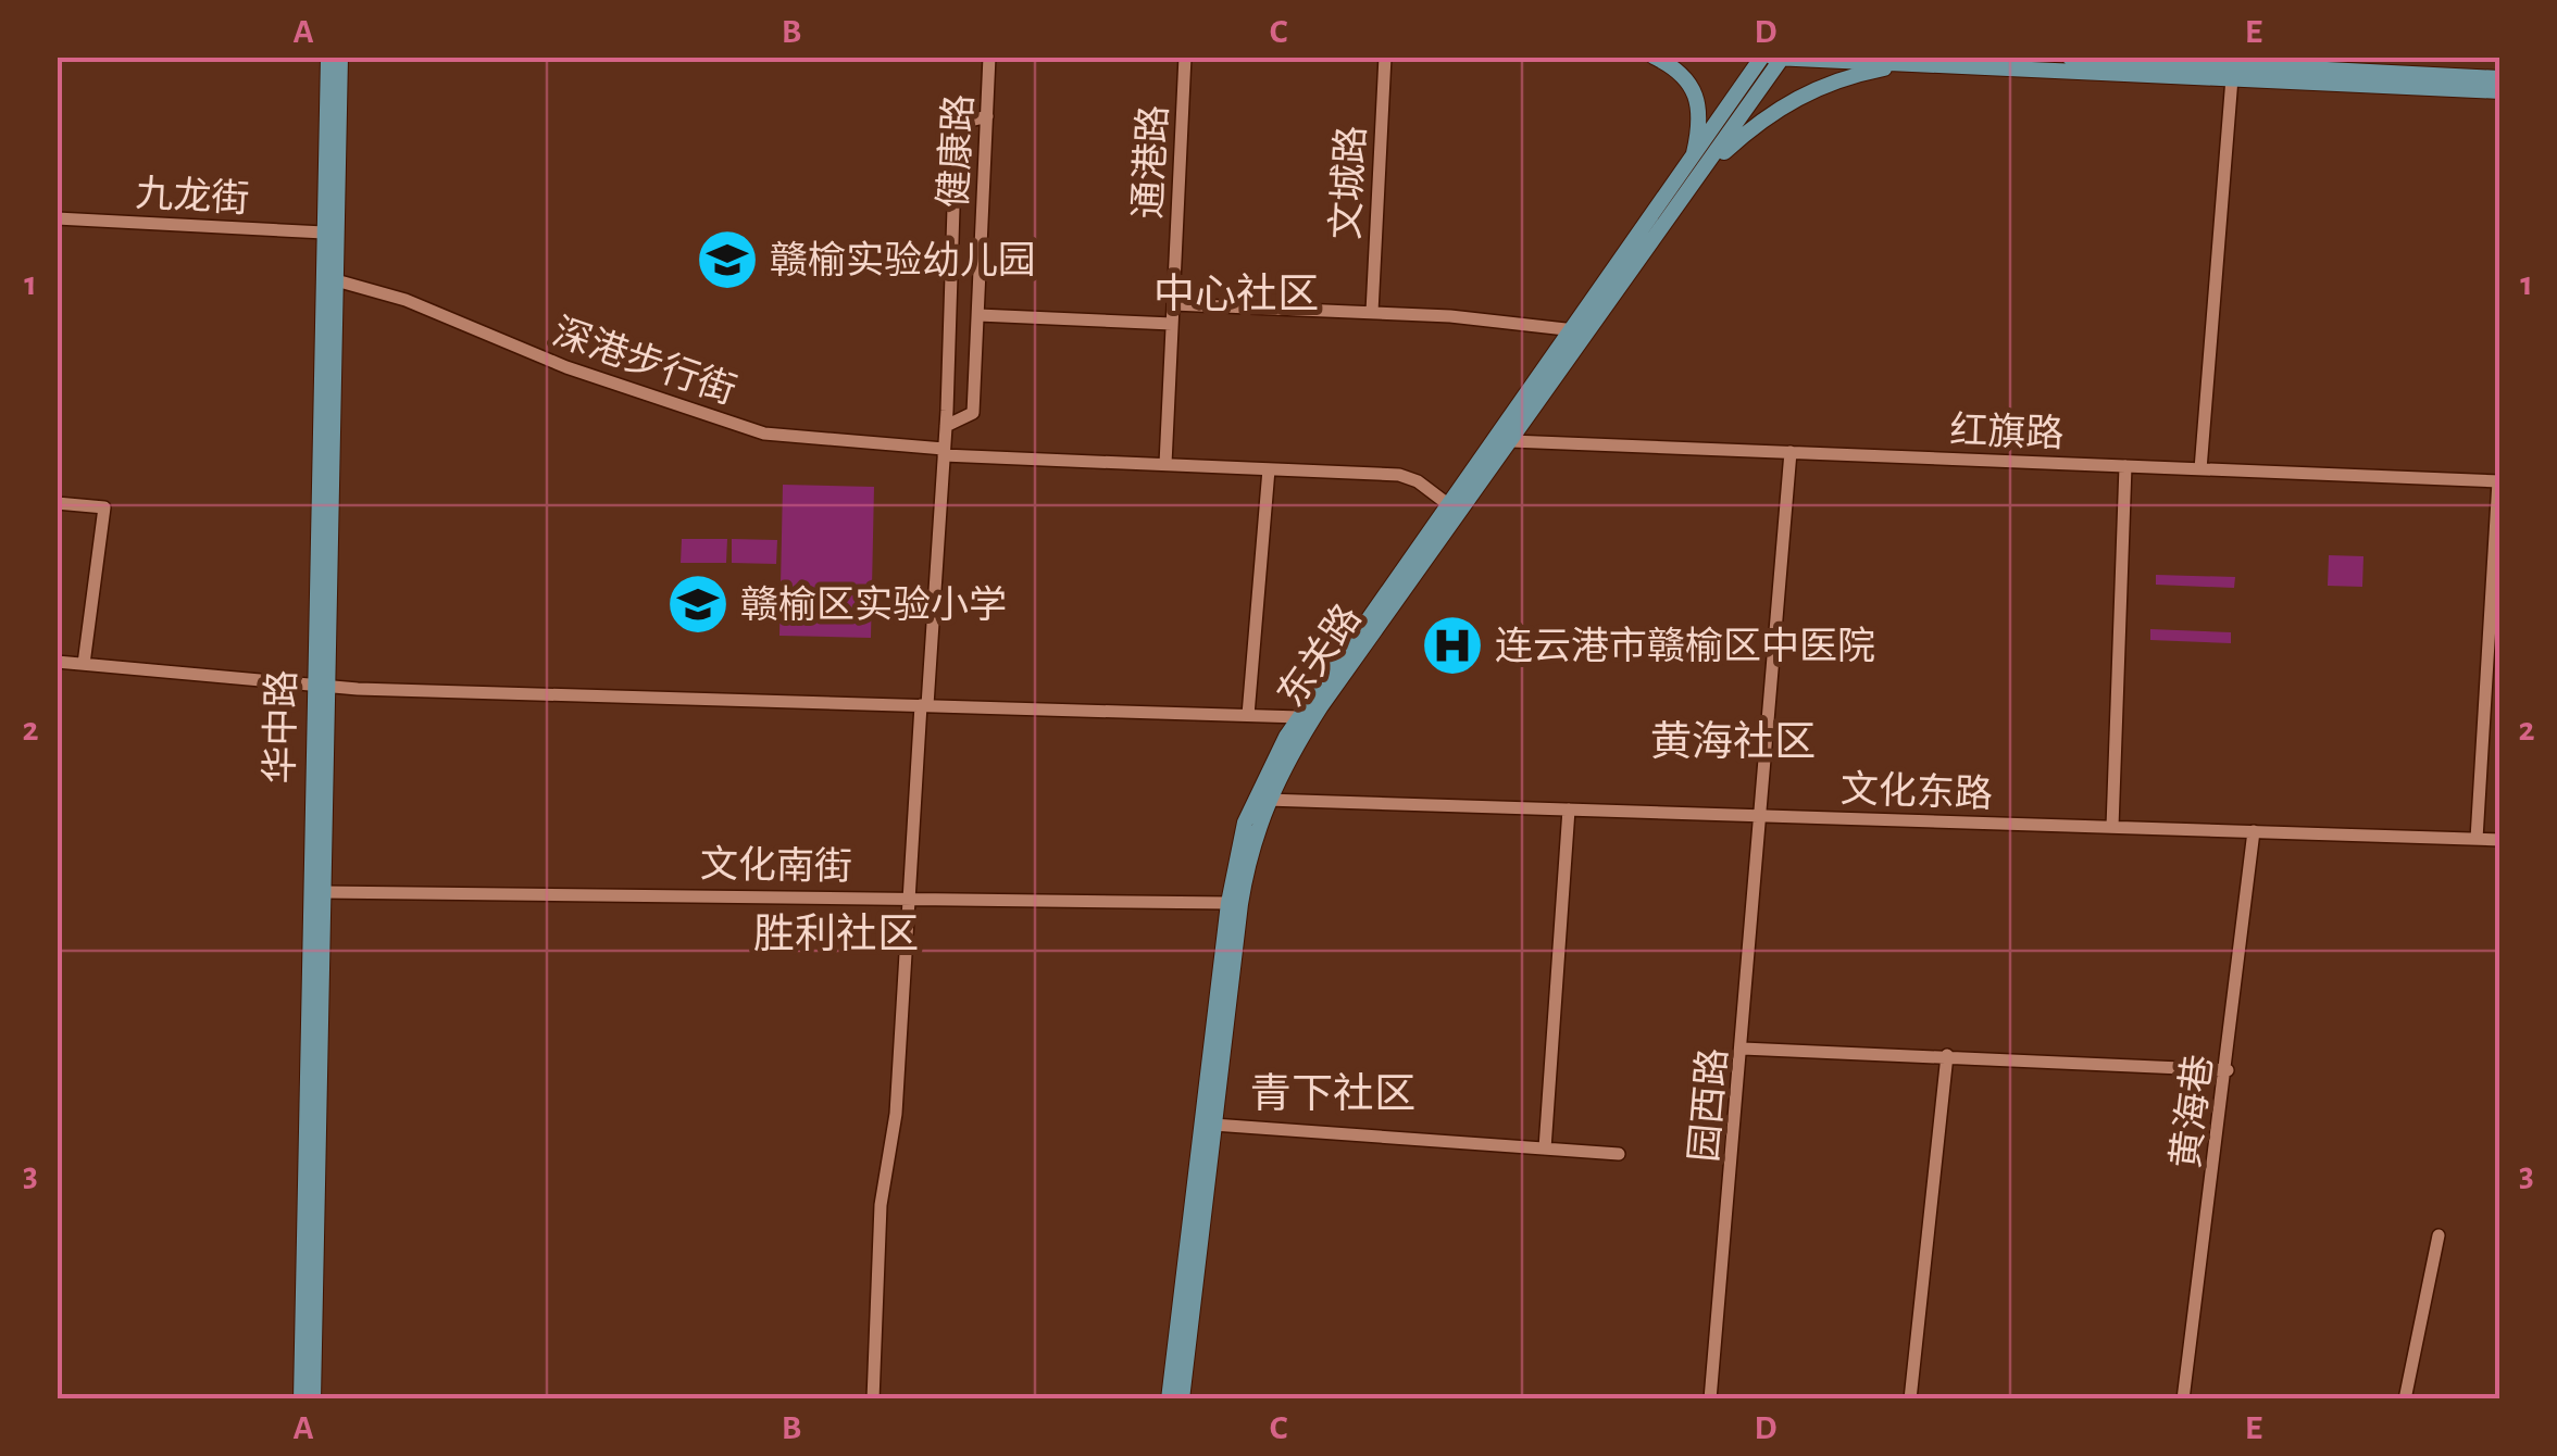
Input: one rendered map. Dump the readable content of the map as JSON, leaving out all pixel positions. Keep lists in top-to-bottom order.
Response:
{
  "streets": {
    "main road": ["东关路", "华中路"],
    "street": [
      "健康路",
      "通港路",
      "文城路",
      "九龙街",
      "深港步行街",
      "红旗路",
      "文化东路",
      "文化南街",
      "园西路",
      "黄海巷"
    ]
  },
  "crossings": [
    ["通港路", "深港步行街"],
    ["九龙街", "华中路"],
    ["深港步行街", "东关路"],
    ["深港步行街", "华中路"],
    ["红旗路", "东关路"],
    ["红旗路", "园西路"],
    ["东关路", "文化东路"],
    ["东关路", "文化南街"],
    ["华中路", "文化南街"],
    ["文化东路", "园西路"],
    ["文化东路", "黄海巷"]
  ],
  "districts": [
    "中心社区",
    "黄海社区",
    "胜利社区",
    "青下社区"
  ],
  "places": {
    "school or university": ["赣榆实验幼儿园", "赣榆区实验小学"],
    "hospital": ["连云港市赣榆区中医院"]
  },
  "grid": {
    "columns": [
      "A",
      "B",
      "C",
      "D",
      "E"
    ],
    "rows": ["1", "2", "3"]
  }
}
